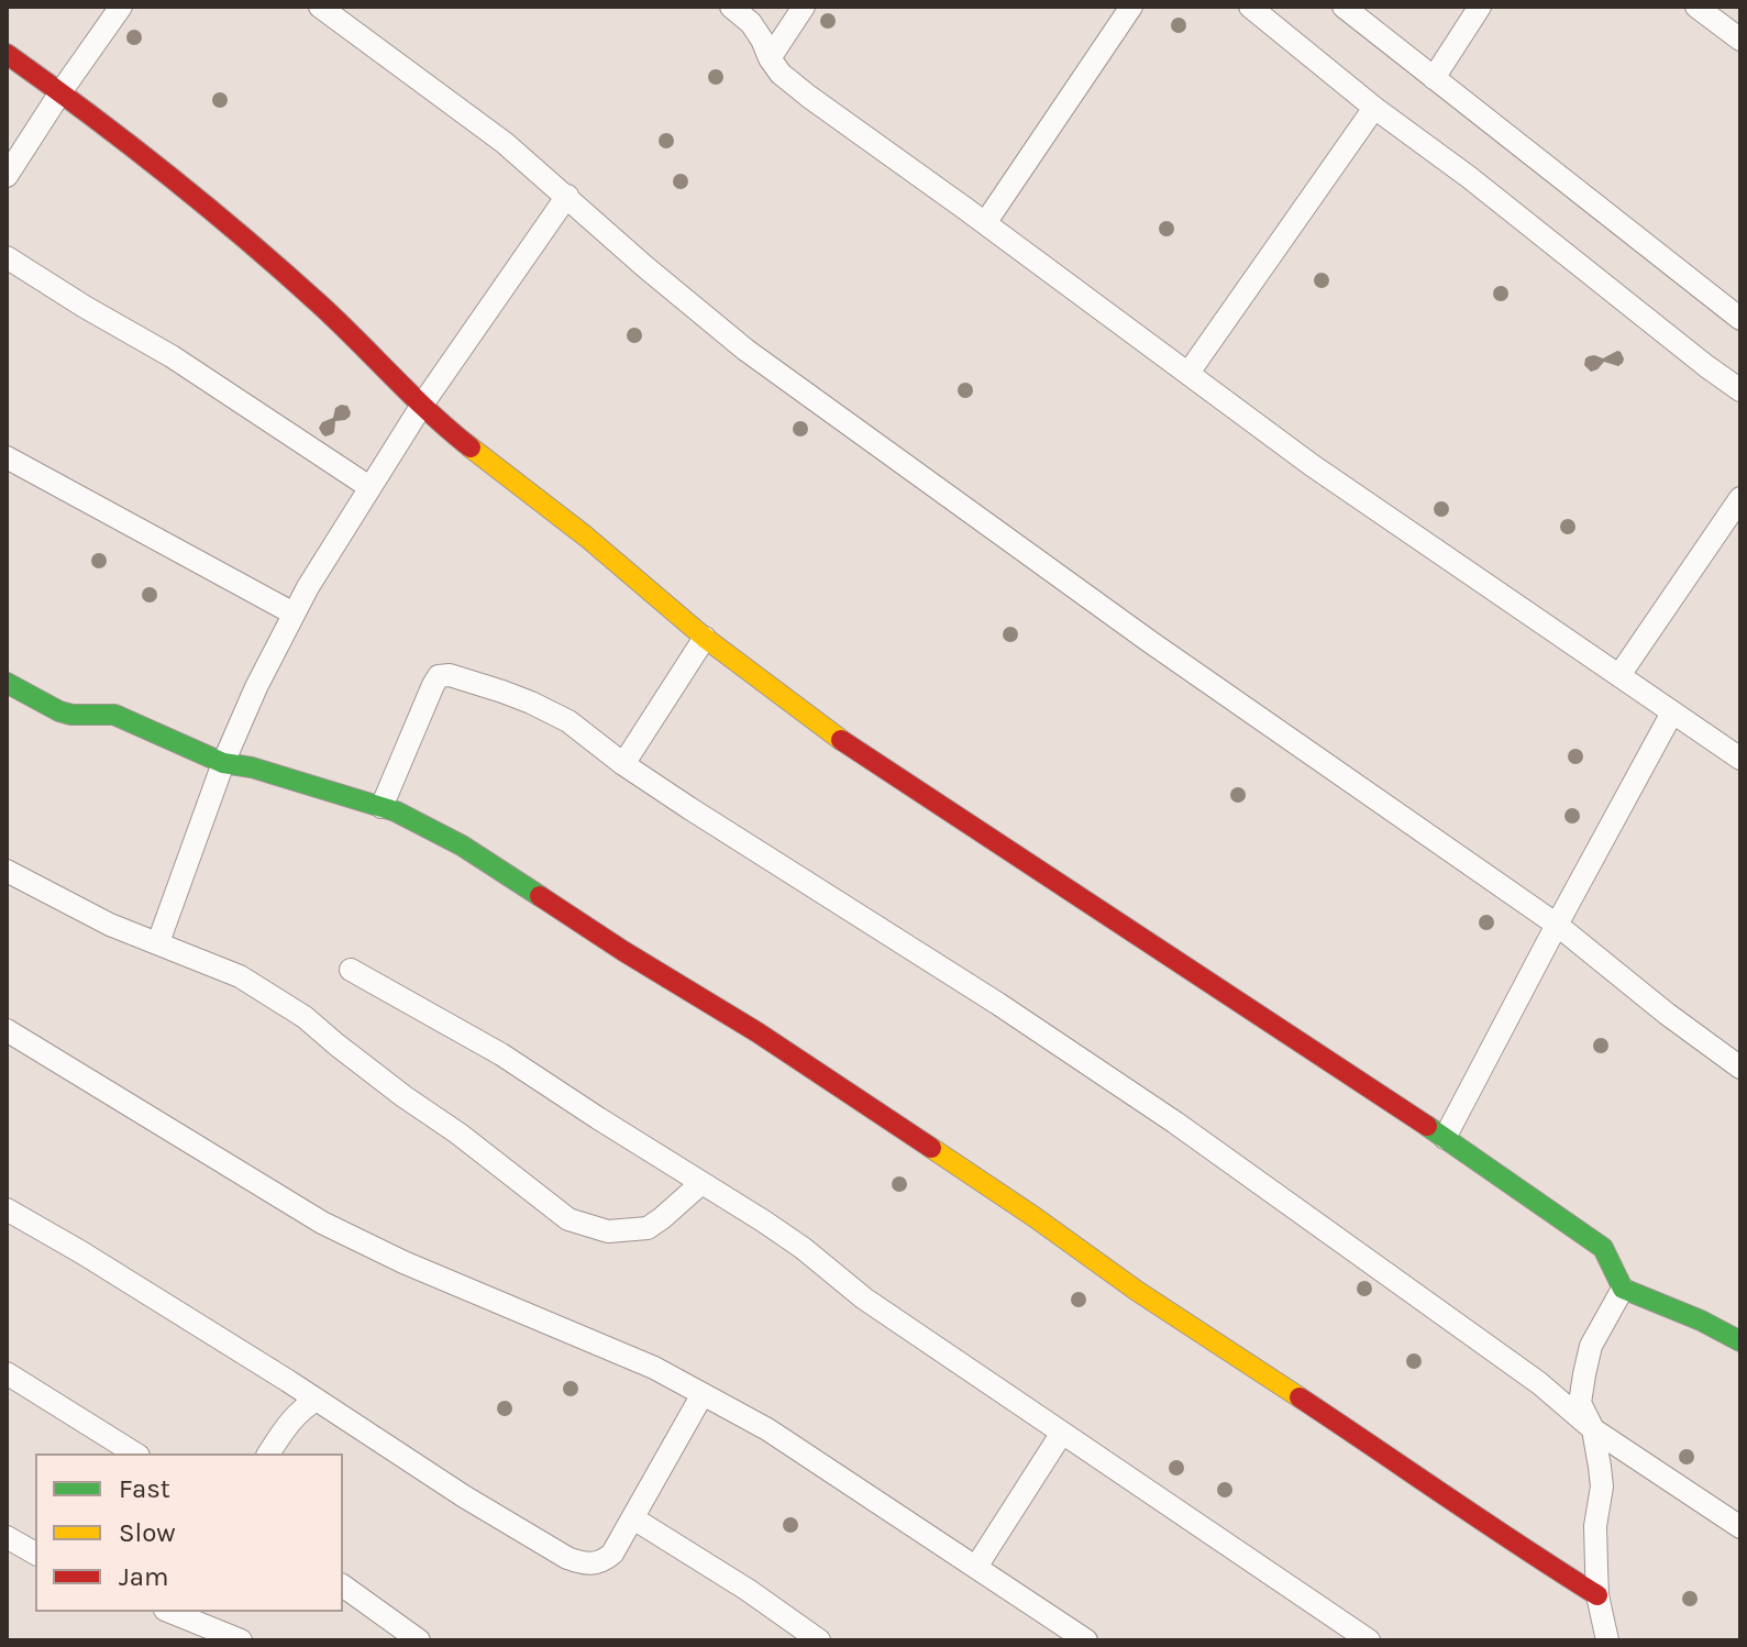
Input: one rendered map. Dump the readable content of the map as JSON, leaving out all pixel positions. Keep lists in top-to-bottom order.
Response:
{
  "legend": ["Fast", "Slow", "Jam"]
}
